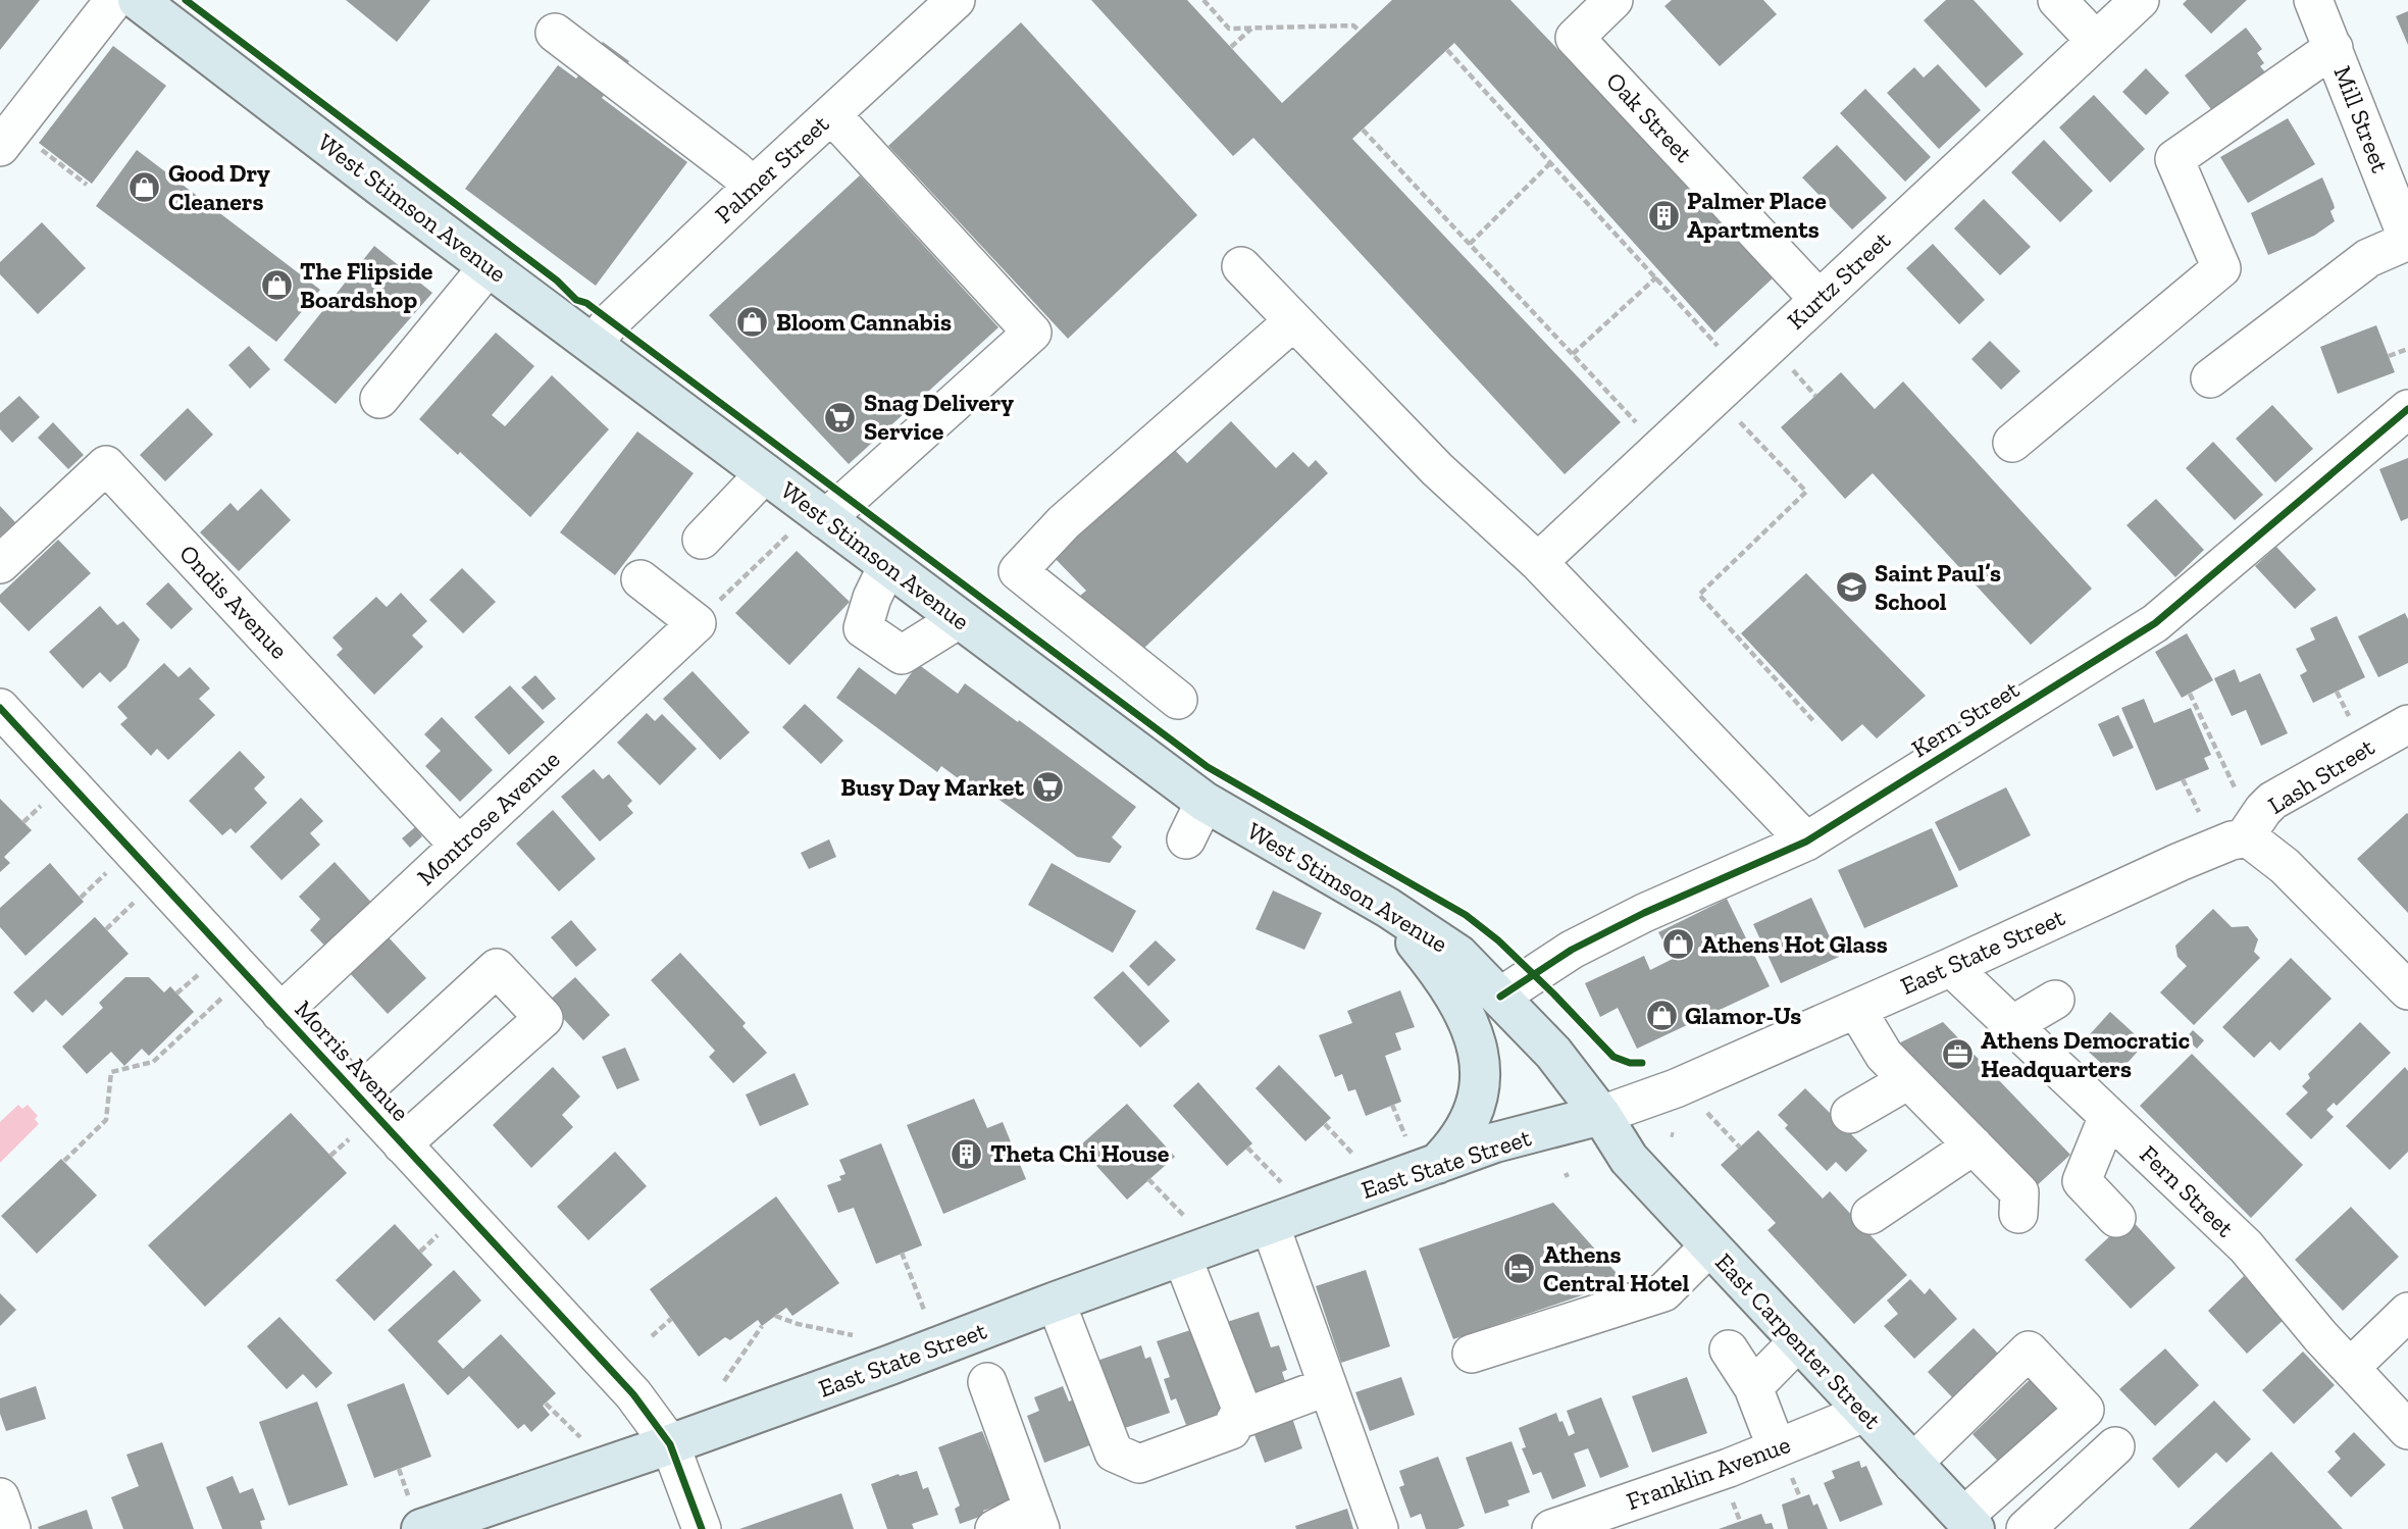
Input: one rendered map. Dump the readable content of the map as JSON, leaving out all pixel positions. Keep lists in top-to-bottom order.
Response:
{
  "streets": {
    "main road": ["West Stimson Avenue", "East State Street", "East Carpenter Street"],
    "street": [
      "Oak Street",
      "Mill Street",
      "Palmer Street",
      "Kurtz Street",
      "Ondis Avenue",
      "Kern Street",
      "Lash Street",
      "Montrose Avenue",
      "Morris Avenue",
      "Fern Street",
      "Franklin Avenue"
    ]
  },
  "crossings": [
    ["Oak Street", "Kurtz Street"],
    ["Palmer Street", "West Stimson Avenue"],
    ["West Stimson Avenue", "Kern Street"],
    ["West Stimson Avenue", "East State Street"],
    ["West Stimson Avenue", "East Carpenter Street"],
    ["Ondis Avenue", "Montrose Avenue"],
    ["Lash Street", "East State Street"],
    ["Montrose Avenue", "Morris Avenue"],
    ["East State Street", "Morris Avenue"],
    ["East State Street", "Fern Street"],
    ["East State Street", "East Carpenter Street"],
    ["East Carpenter Street", "Franklin Avenue"]
  ],
  "places": {
    "shop": [
      "Good Dry Cleaners",
      "The Flipside Boardshop",
      "Bloom Cannabis",
      "Athens Hot Glass",
      "Glamor-Us"
    ],
    "building": ["Palmer Place Apartments", "Theta Chi House"],
    "supermarket": ["Snag Delivery Service", "Busy Day Market"],
    "school or university": ["Saint Paul’s School"],
    "office": ["Athens Democratic Headquarters"],
    "hotel": ["Athens Central Hotel"]
  }
}
